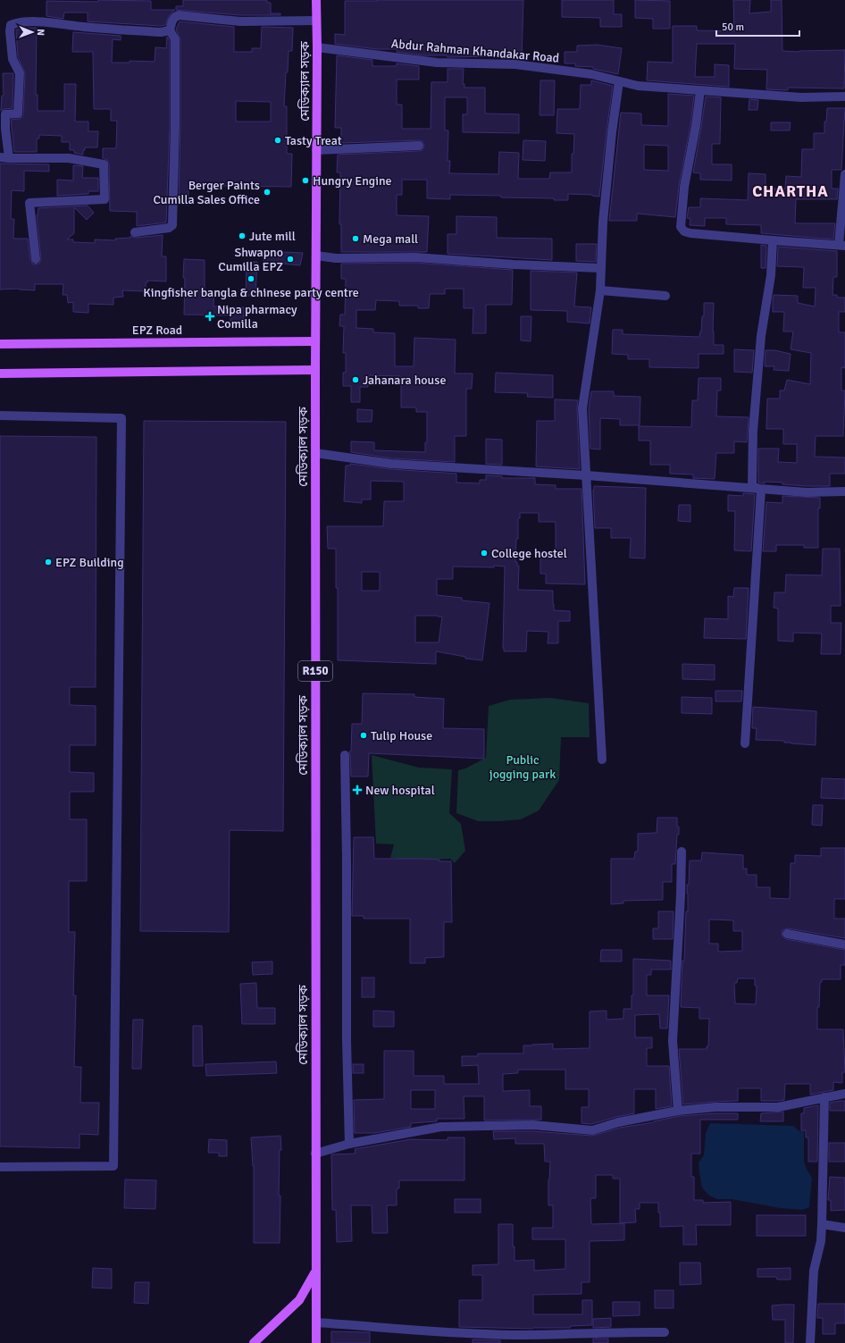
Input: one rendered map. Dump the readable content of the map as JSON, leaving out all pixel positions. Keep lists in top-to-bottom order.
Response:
{
  "streets": {
    "main road": ["মেডিক্যাল সড়ক", "EPZ Road", "R150"],
    "street": ["Abdur Rahman Khandakar Road"]
  },
  "crossings": [
    ["Abdur Rahman Khandakar Road", "মেডিক্যাল সড়ক"],
    ["মেডিক্যাল সড়ক", "EPZ Road"]
  ],
  "districts": ["CHARTHA"],
  "parks": ["Public jogging park"],
  "places": {
    "other": [
      "Tasty Treat",
      "Hungry Engine",
      "Berger Paints Cumilla Sales Office",
      "Jute mill",
      "Mega mall",
      "Shwapno Cumilla EPZ",
      "Kingfisher bangla & chinese party centre",
      "Jahanara house",
      "College hostel",
      "EPZ Building",
      "Tulip House"
    ],
    "health": ["Nipa pharmacy Comilla", "New hospital"]
  },
  "scale_bar": "50 m",
  "north": "right"
}
